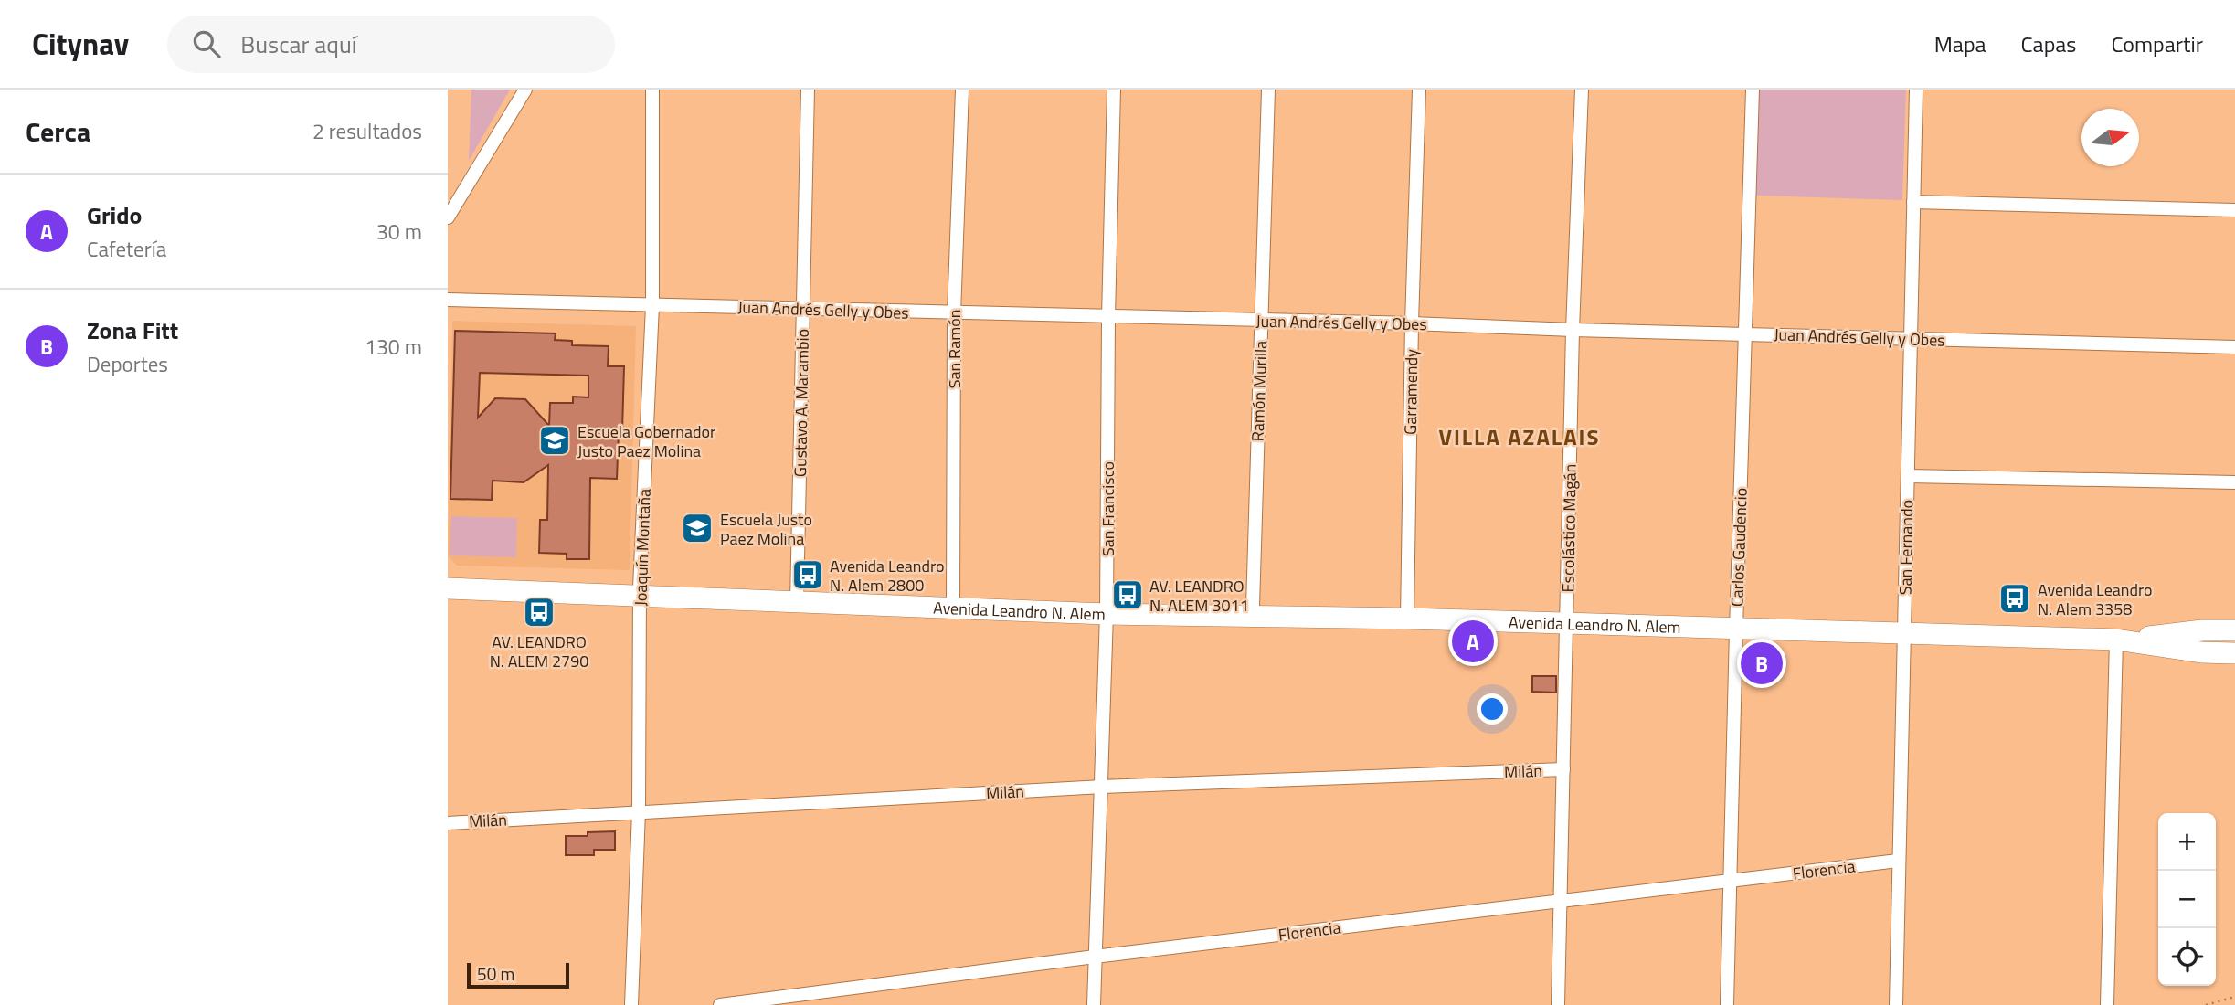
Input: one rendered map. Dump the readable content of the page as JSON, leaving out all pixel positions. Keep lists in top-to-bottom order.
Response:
{
  "streets": {
    "main road": ["Avenida Leandro N. Alem"],
    "street": [
      "Juan Andrés Gelly y Obes",
      "San Ramón",
      "Ramón Murilla",
      "Garramendy",
      "Gustavo A. Marambio",
      "San Francisco",
      "Escolástico Magán",
      "Joaquín Montaña",
      "Carlos Gaudencio",
      "San Fernando",
      "Milán",
      "Florencia"
    ]
  },
  "crossings": [
    ["Juan Andrés Gelly y Obes", "San Ramón"],
    ["Juan Andrés Gelly y Obes", "Ramón Murilla"],
    ["Juan Andrés Gelly y Obes", "Garramendy"],
    ["Juan Andrés Gelly y Obes", "Gustavo A. Marambio"],
    ["Juan Andrés Gelly y Obes", "San Francisco"],
    ["Juan Andrés Gelly y Obes", "Escolástico Magán"],
    ["Juan Andrés Gelly y Obes", "Joaquín Montaña"],
    ["Juan Andrés Gelly y Obes", "Carlos Gaudencio"],
    ["Juan Andrés Gelly y Obes", "San Fernando"],
    ["San Ramón", "Avenida Leandro N. Alem"],
    ["Ramón Murilla", "Avenida Leandro N. Alem"],
    ["Garramendy", "Avenida Leandro N. Alem"],
    ["Gustavo A. Marambio", "Avenida Leandro N. Alem"],
    ["San Francisco", "Avenida Leandro N. Alem"],
    ["San Francisco", "Milán"],
    ["San Francisco", "Florencia"],
    ["Escolástico Magán", "Avenida Leandro N. Alem"],
    ["Escolástico Magán", "Milán"],
    ["Escolástico Magán", "Florencia"],
    ["Joaquín Montaña", "Avenida Leandro N. Alem"],
    ["Joaquín Montaña", "Milán"],
    ["Carlos Gaudencio", "Avenida Leandro N. Alem"],
    ["Carlos Gaudencio", "Florencia"],
    ["San Fernando", "Avenida Leandro N. Alem"],
    ["San Fernando", "Florencia"]
  ],
  "districts": ["VILLA AZALAIS"],
  "places": {
    "school or university": ["Escuela Gobernador Justo Paez Molina", "Escuela Justo Paez Molina"],
    "bus stop": [
      "Avenida Leandro N. Alem 2800",
      "AV. LEANDRO N. ALEM 3011",
      "Avenida Leandro N. Alem 3358",
      "AV. LEANDRO N. ALEM 2790"
    ]
  },
  "scale_bar": "50 m",
  "north": "right",
  "page": {
    "header": "Citynav",
    "search": "Buscar aquí",
    "nav": ["Mapa", "Capas", "Compartir"],
    "heading": ["Cerca", "2 resultados"],
    "list": [
      {
        "mark": "A",
        "name": "Grido",
        "note": "Cafetería",
        "value": "30 m"
      },
      {
        "mark": "B",
        "name": "Zona Fitt",
        "note": "Deportes",
        "value": "130 m"
      }
    ],
    "pins": ["A", "B"],
    "map_buttons": ["+", "−"],
    "scale": "50 m"
  }
}
